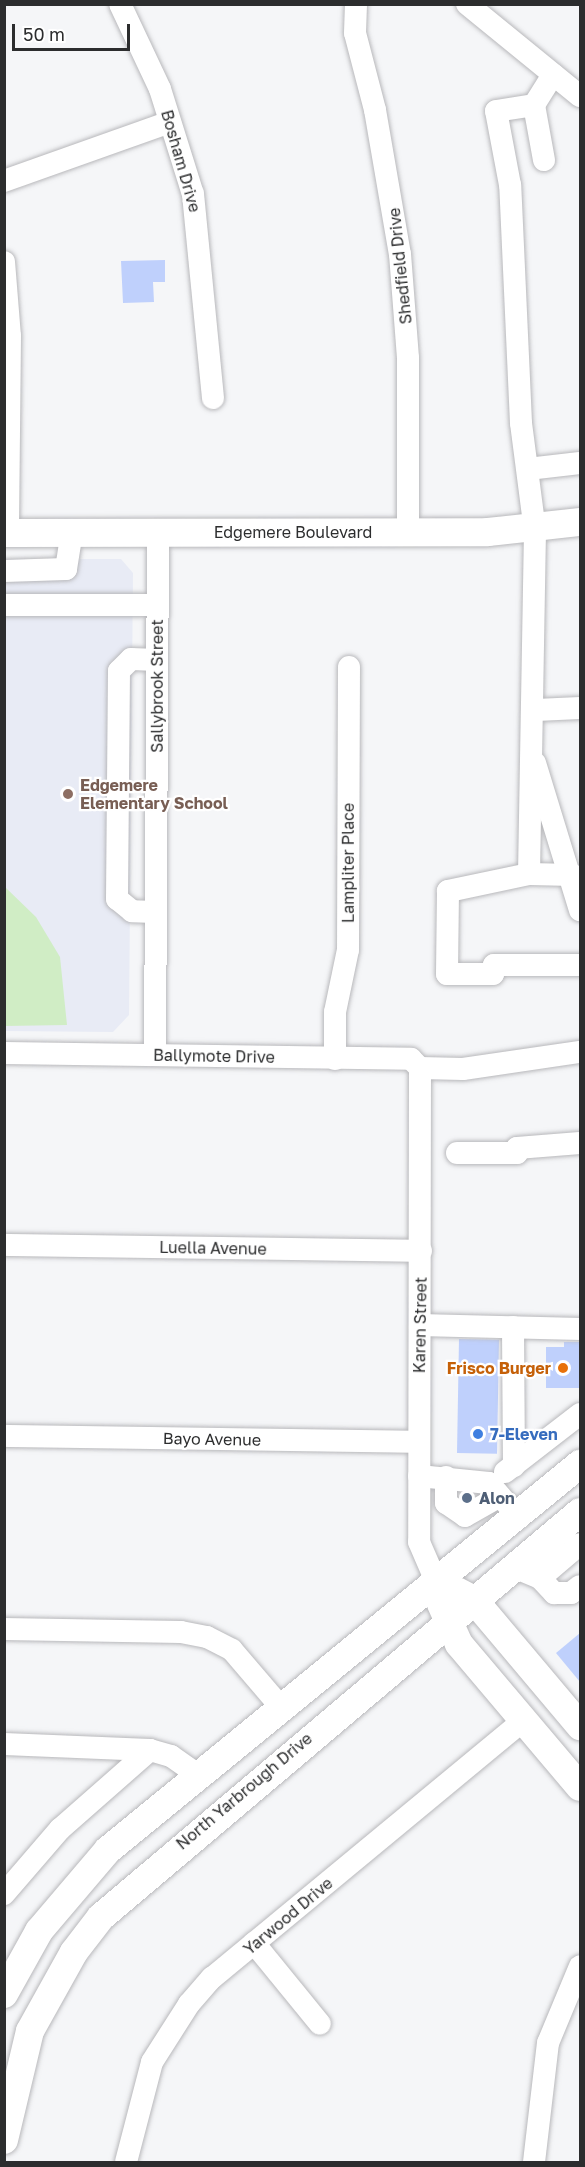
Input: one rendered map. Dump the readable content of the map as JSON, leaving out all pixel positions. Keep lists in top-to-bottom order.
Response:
{
  "streets": {
    "main road": ["Edgemere Boulevard", "North Yarbrough Drive"],
    "street": [
      "Bosham Drive",
      "Shedfield Drive",
      "Sallybrook Street",
      "Lampliter Place",
      "Ballymote Drive",
      "Luella Avenue",
      "Karen Street",
      "Bayo Avenue",
      "Yarwood Drive"
    ]
  },
  "crossings": [
    ["Shedfield Drive", "Edgemere Boulevard"],
    ["Edgemere Boulevard", "Sallybrook Street"],
    ["Sallybrook Street", "Ballymote Drive"],
    ["Lampliter Place", "Ballymote Drive"],
    ["Ballymote Drive", "Karen Street"],
    ["Luella Avenue", "Karen Street"],
    ["Karen Street", "Bayo Avenue"]
  ],
  "places": [
    "Edgemere Elementary School",
    "Frisco Burger",
    "7-Eleven",
    "Alon"
  ],
  "scale_bar": "50 m"
}
